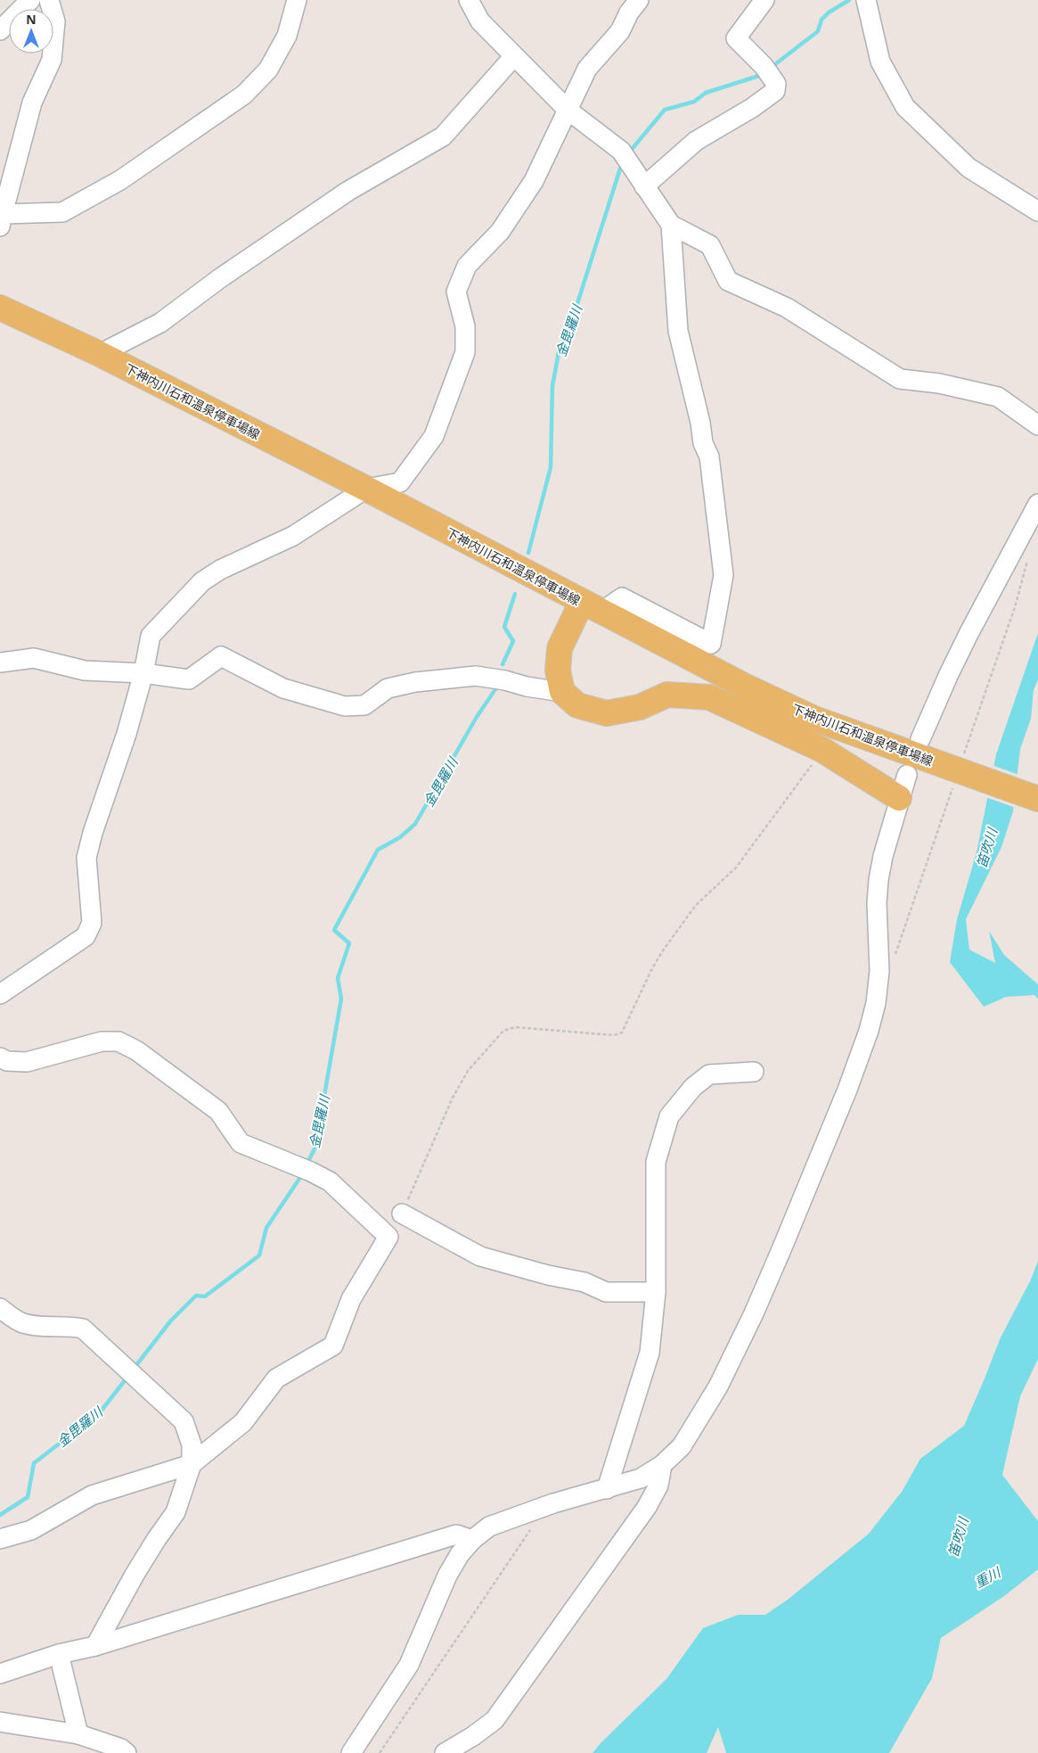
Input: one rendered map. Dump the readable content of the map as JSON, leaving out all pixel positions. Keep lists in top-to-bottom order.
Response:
{
  "streets": {
    "main road": ["下神内川石和温泉停車場線"]
  },
  "water": ["金毘羅川", "笛吹川", "重川"],
  "north": "top"
}
